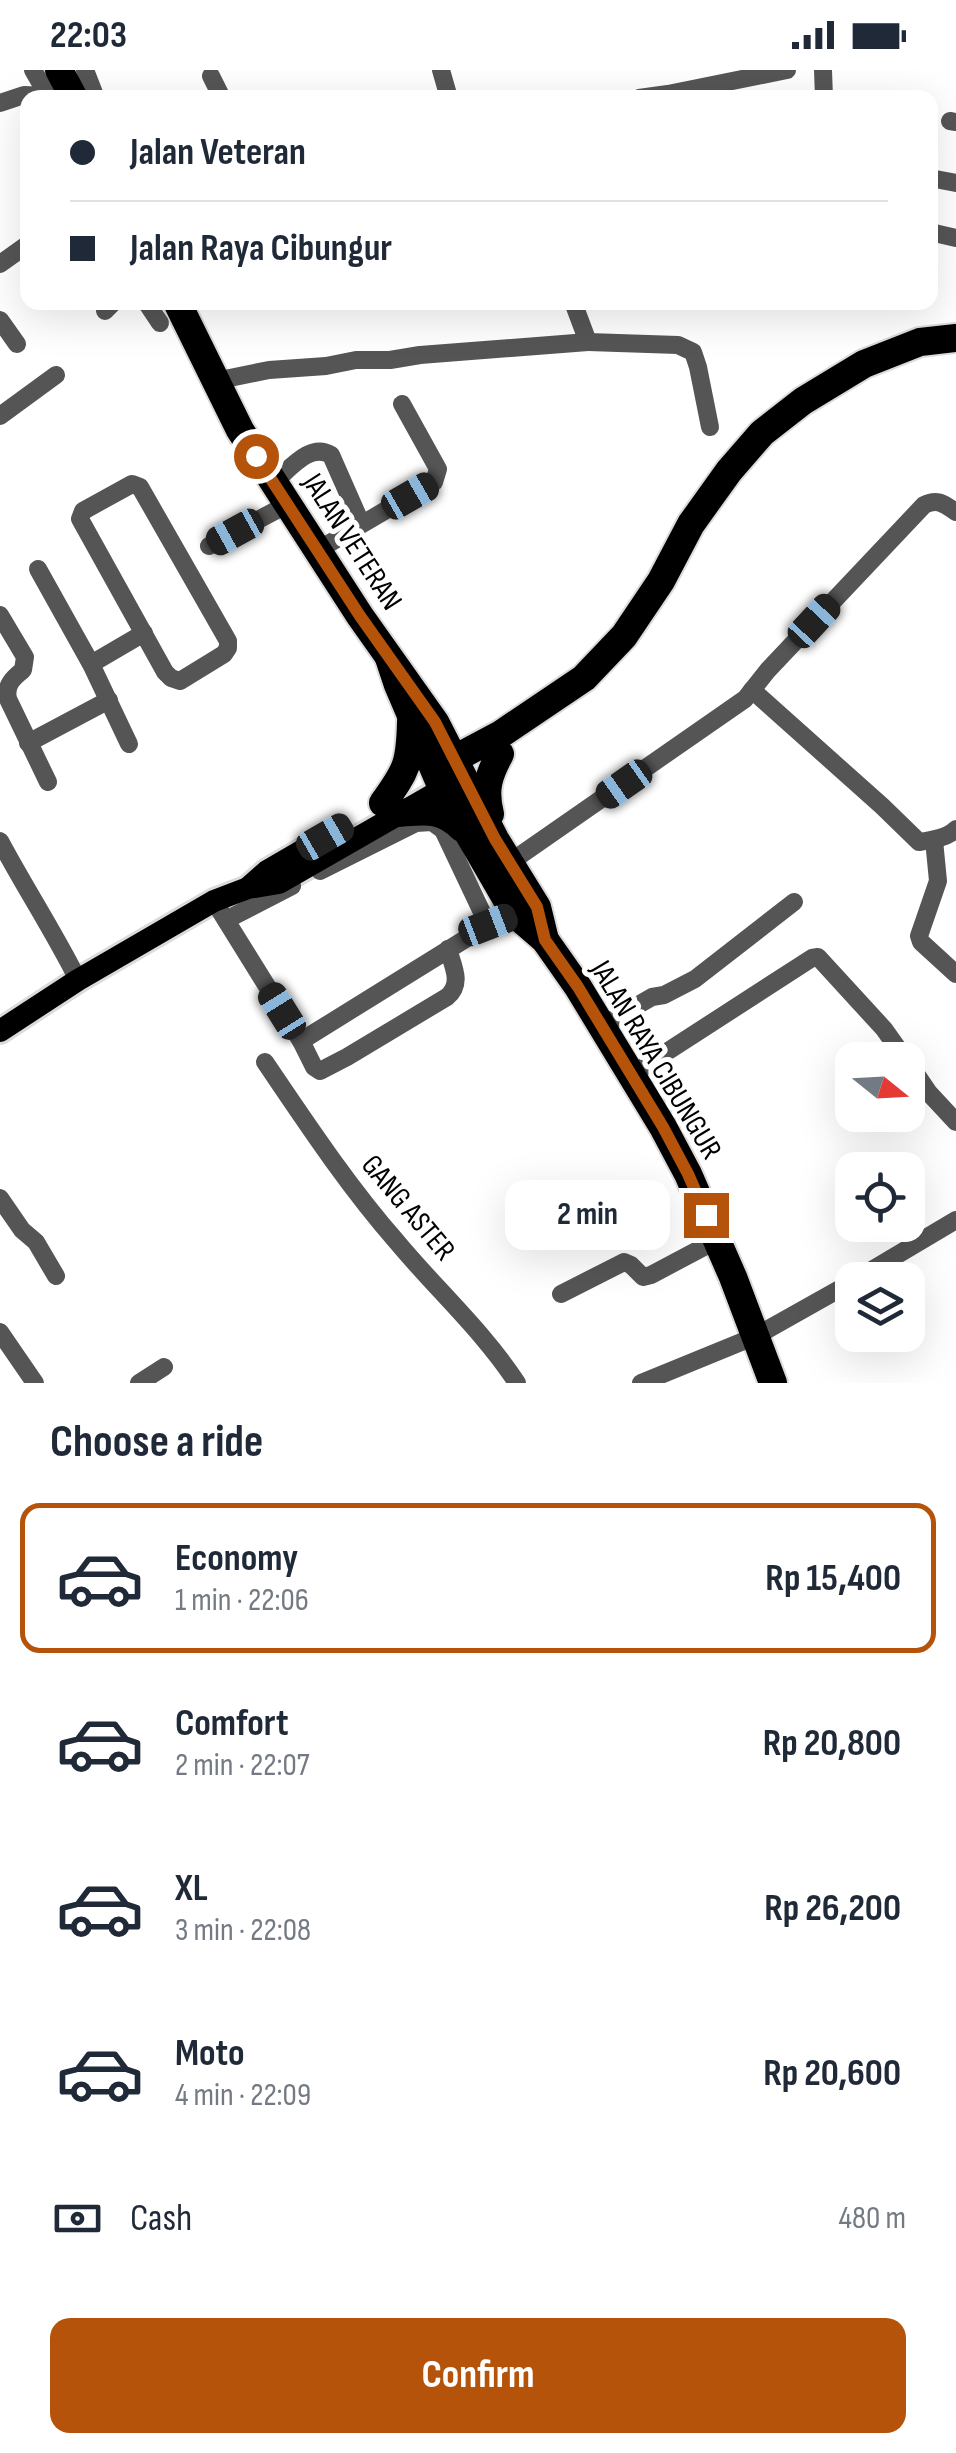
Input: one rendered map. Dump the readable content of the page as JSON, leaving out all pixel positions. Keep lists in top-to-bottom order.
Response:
{
  "streets": {
    "highway": ["JALAN VETERAN", "JALAN RAYA CIBUNGUR"],
    "street": ["GANG ASTER"]
  },
  "north": "right",
  "page": {
    "status": "22:03",
    "banner": ["Jalan Veteran", "Jalan Raya Cibungur"],
    "bubble": "2 min",
    "heading": "Choose a ride",
    "list": [
      {
        "name": "Economy",
        "note": "1 min · 22:06",
        "value": "Rp 15,400"
      },
      {
        "name": "Comfort",
        "note": "2 min · 22:07",
        "value": "Rp 20,800"
      },
      {
        "name": "XL",
        "note": "3 min · 22:08",
        "value": "Rp 26,200"
      },
      {
        "name": "Moto",
        "note": "4 min · 22:09",
        "value": "Rp 20,600"
      }
    ],
    "pay": ["Cash", "480 m"],
    "buttons": "Confirm"
  }
}
